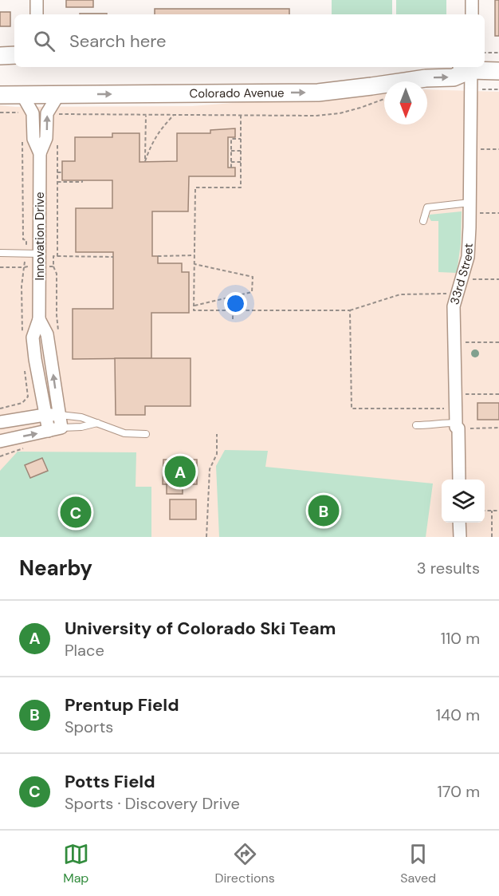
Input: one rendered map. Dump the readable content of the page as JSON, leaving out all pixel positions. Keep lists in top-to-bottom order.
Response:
{
  "streets": {
    "main road": ["Colorado Avenue"],
    "street": ["Innovation Drive", "33rd Street"]
  },
  "crossings": [
    ["Colorado Avenue", "Innovation Drive"]
  ],
  "one_way": ["Colorado Avenue"],
  "north": "bottom",
  "page": {
    "search": "Search here",
    "pins": ["A", "B", "C"],
    "heading": ["Nearby", "3 results"],
    "list": [
      {
        "mark": "A",
        "name": "University of Colorado Ski Team",
        "note": "Place",
        "value": "110 m"
      },
      {
        "mark": "B",
        "name": "Prentup Field",
        "note": "Sports",
        "value": "140 m"
      },
      {
        "mark": "C",
        "name": "Potts Field",
        "note": "Sports · Discovery Drive",
        "value": "170 m"
      }
    ],
    "nav": ["Map", "Directions", "Saved"]
  }
}
